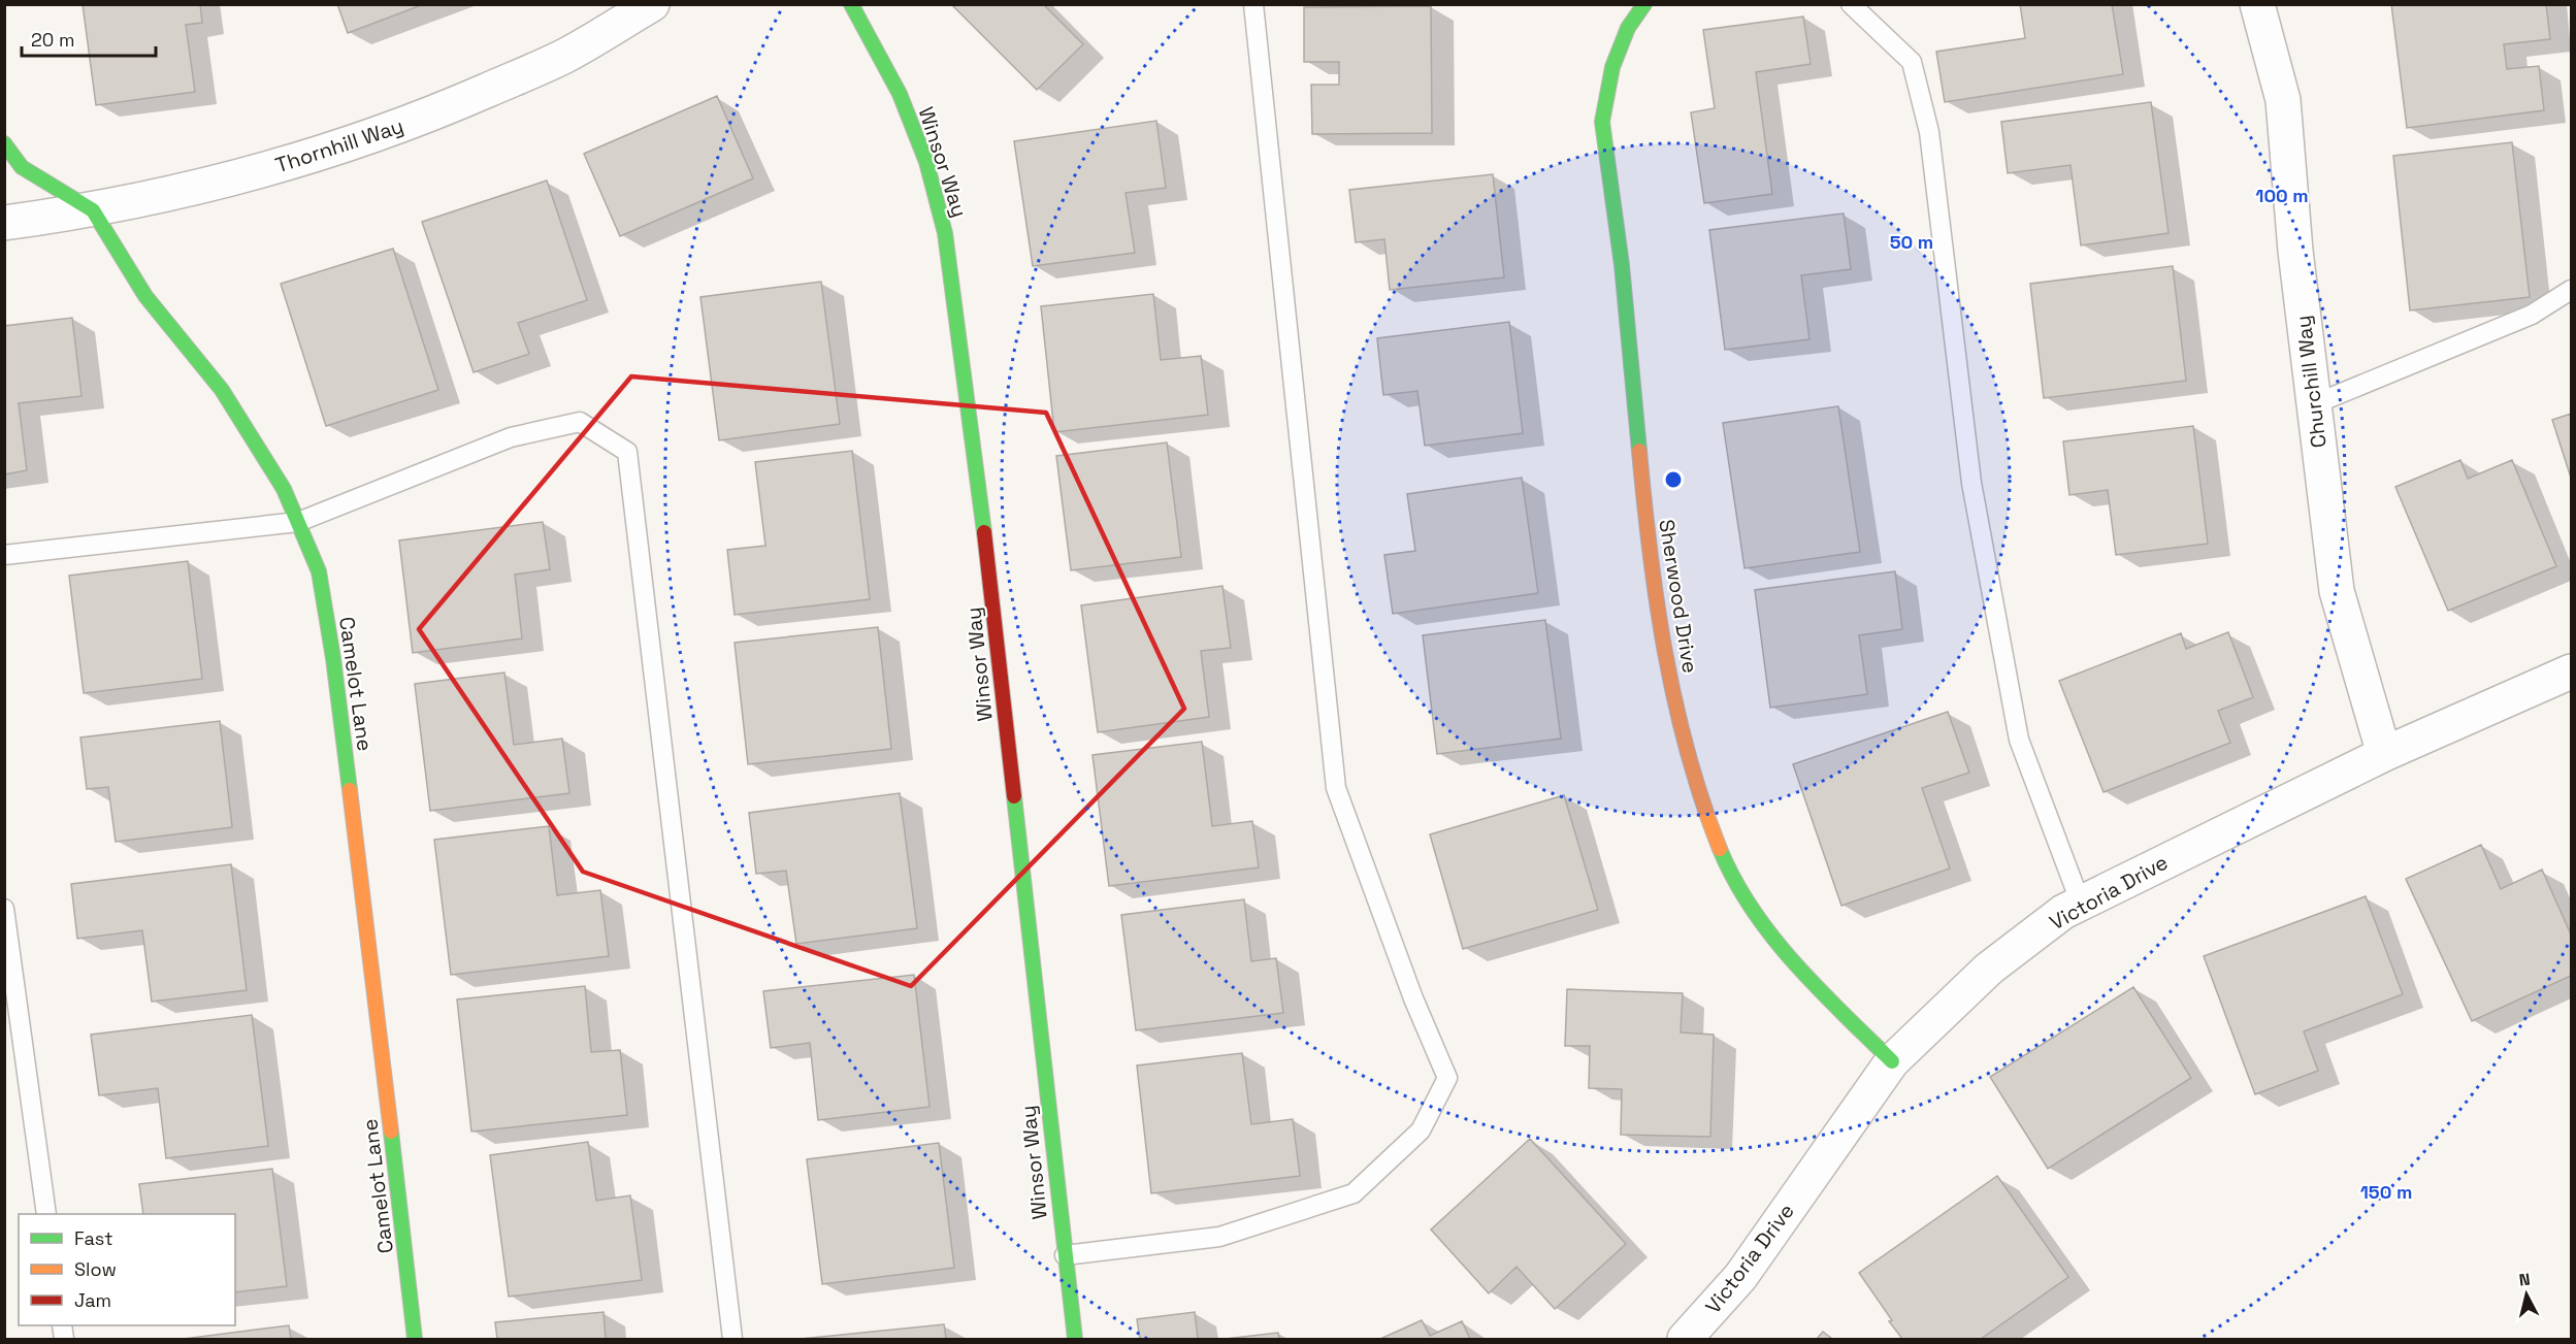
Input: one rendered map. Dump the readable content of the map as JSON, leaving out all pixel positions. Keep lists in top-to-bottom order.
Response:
{
  "streets": {
    "street": [
      "Thornhill Way",
      "Winsor Way",
      "Churchill Way",
      "Sherwood Drive",
      "Camelot Lane",
      "Victoria Drive"
    ]
  },
  "crossings": [
    ["Thornhill Way", "Camelot Lane"],
    ["Churchill Way", "Victoria Drive"],
    ["Sherwood Drive", "Victoria Drive"]
  ],
  "legend": ["Fast", "Slow", "Jam"],
  "scale_bar": "20 m",
  "north": "top",
  "rings": ["100 m", "50 m", "150 m"]
}
